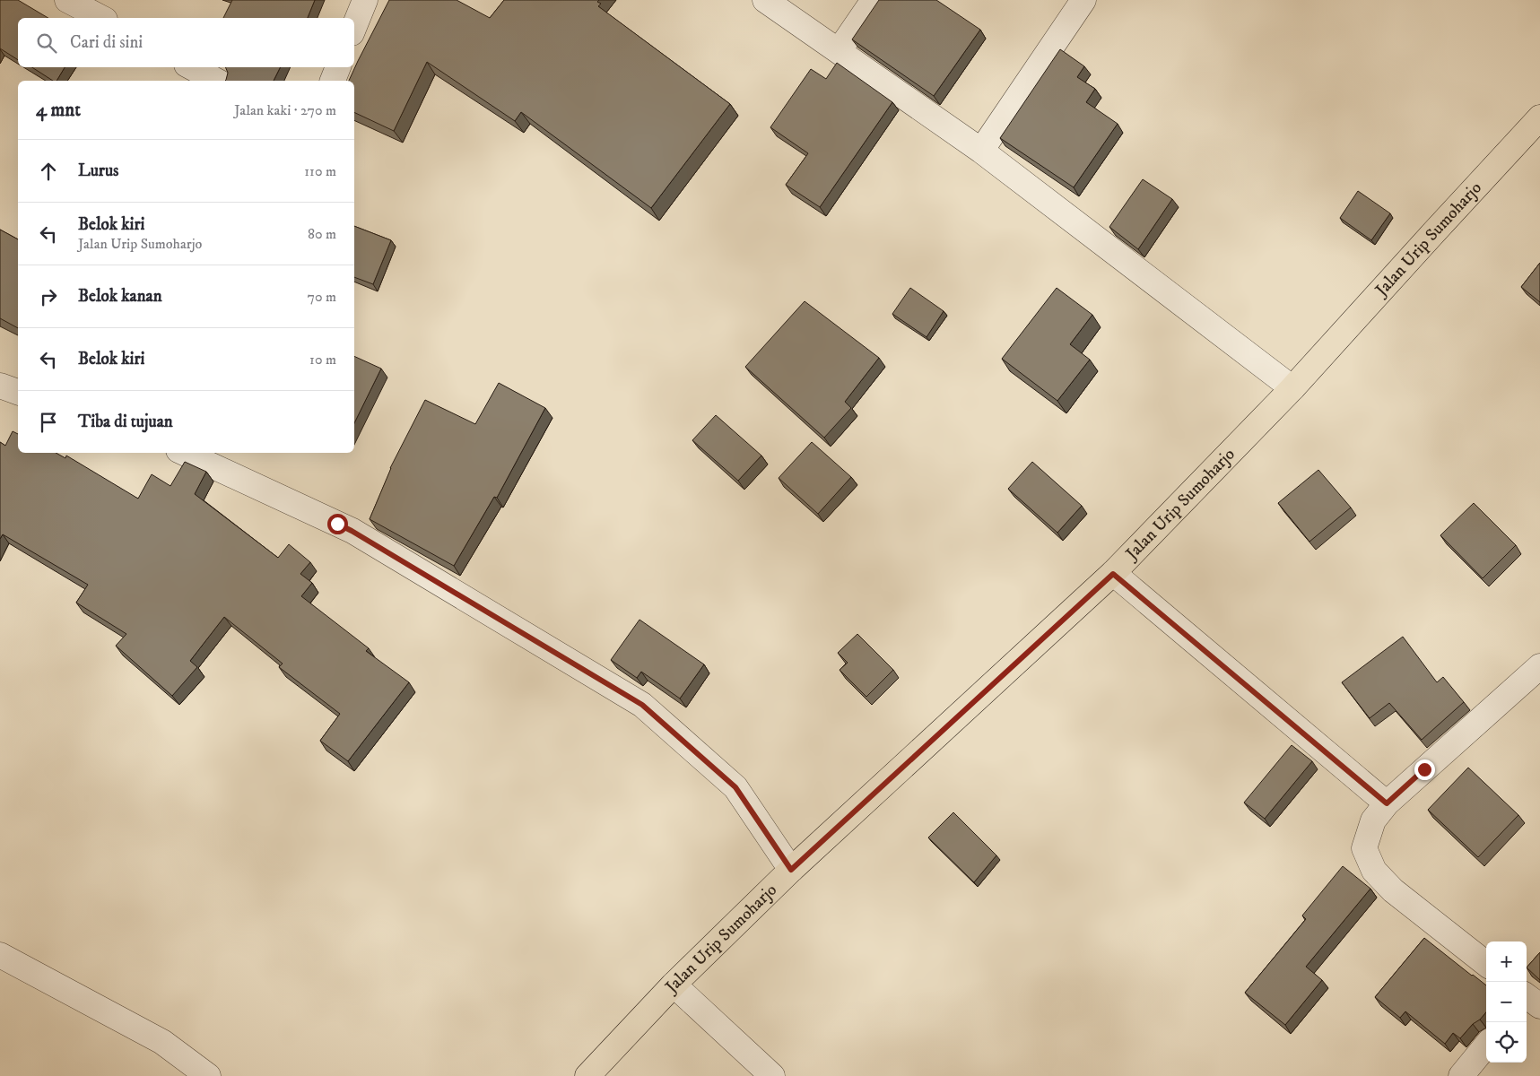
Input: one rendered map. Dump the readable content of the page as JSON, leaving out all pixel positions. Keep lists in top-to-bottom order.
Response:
{
  "streets": {
    "main road": ["Jalan Urip Sumoharjo"]
  },
  "page": {
    "search": "Cari di sini",
    "heading": ["4 mnt", "Jalan kaki · 270 m"],
    "list": [
      ["Lurus", "110 m"],
      ["Belok kiri", "Jalan Urip Sumoharjo", "80 m"],
      ["Belok kanan", "70 m"],
      ["Belok kiri", "10 m"],
      "Tiba di tujuan"
    ],
    "map_buttons": ["+", "−"]
  }
}
